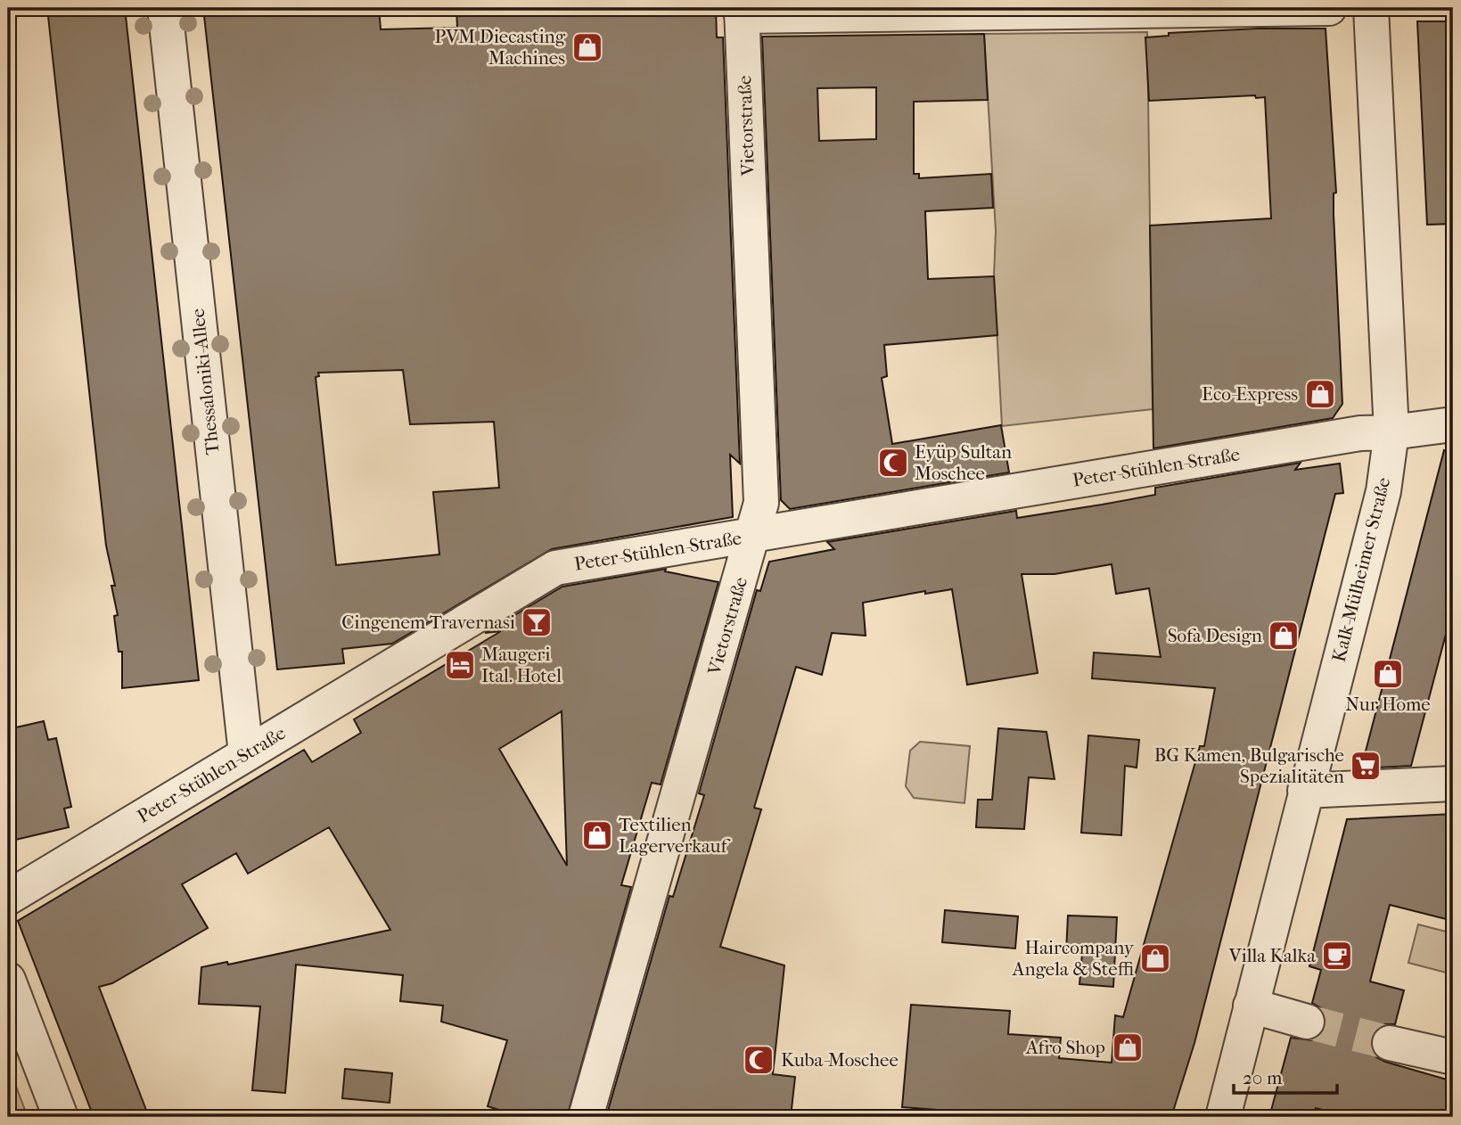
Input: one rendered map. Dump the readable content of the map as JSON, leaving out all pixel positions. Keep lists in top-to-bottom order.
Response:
{
  "streets": {
    "street": [
      "Vietorstraße",
      "Thessaloniki-Allee",
      "Peter-Stühlen-Straße",
      "Kalk-Mülheimer Straße"
    ]
  },
  "crossings": [
    ["Vietorstraße", "Peter-Stühlen-Straße"],
    ["Thessaloniki-Allee", "Peter-Stühlen-Straße"],
    ["Peter-Stühlen-Straße", "Kalk-Mülheimer Straße"]
  ],
  "places": {
    "shop": [
      "PVM Diecasting Machines",
      "Eco-Express",
      "Sofa Design",
      "Nur Home",
      "Textilien Lagerverkauf",
      "Haircompany Angela & Steffi",
      "Afro Shop"
    ],
    "mosque": ["Eyüp Sultan Moschee", "Kuba-Moschee"],
    "bar": ["Cingenem Travernasi"],
    "hotel": ["Maugeri Ital. Hotel"],
    "supermarket": ["BG Kamen, Bulgarische Spezialitäten"],
    "cafe": ["Villa Kalka"]
  },
  "scale_bar": "20 m"
}
